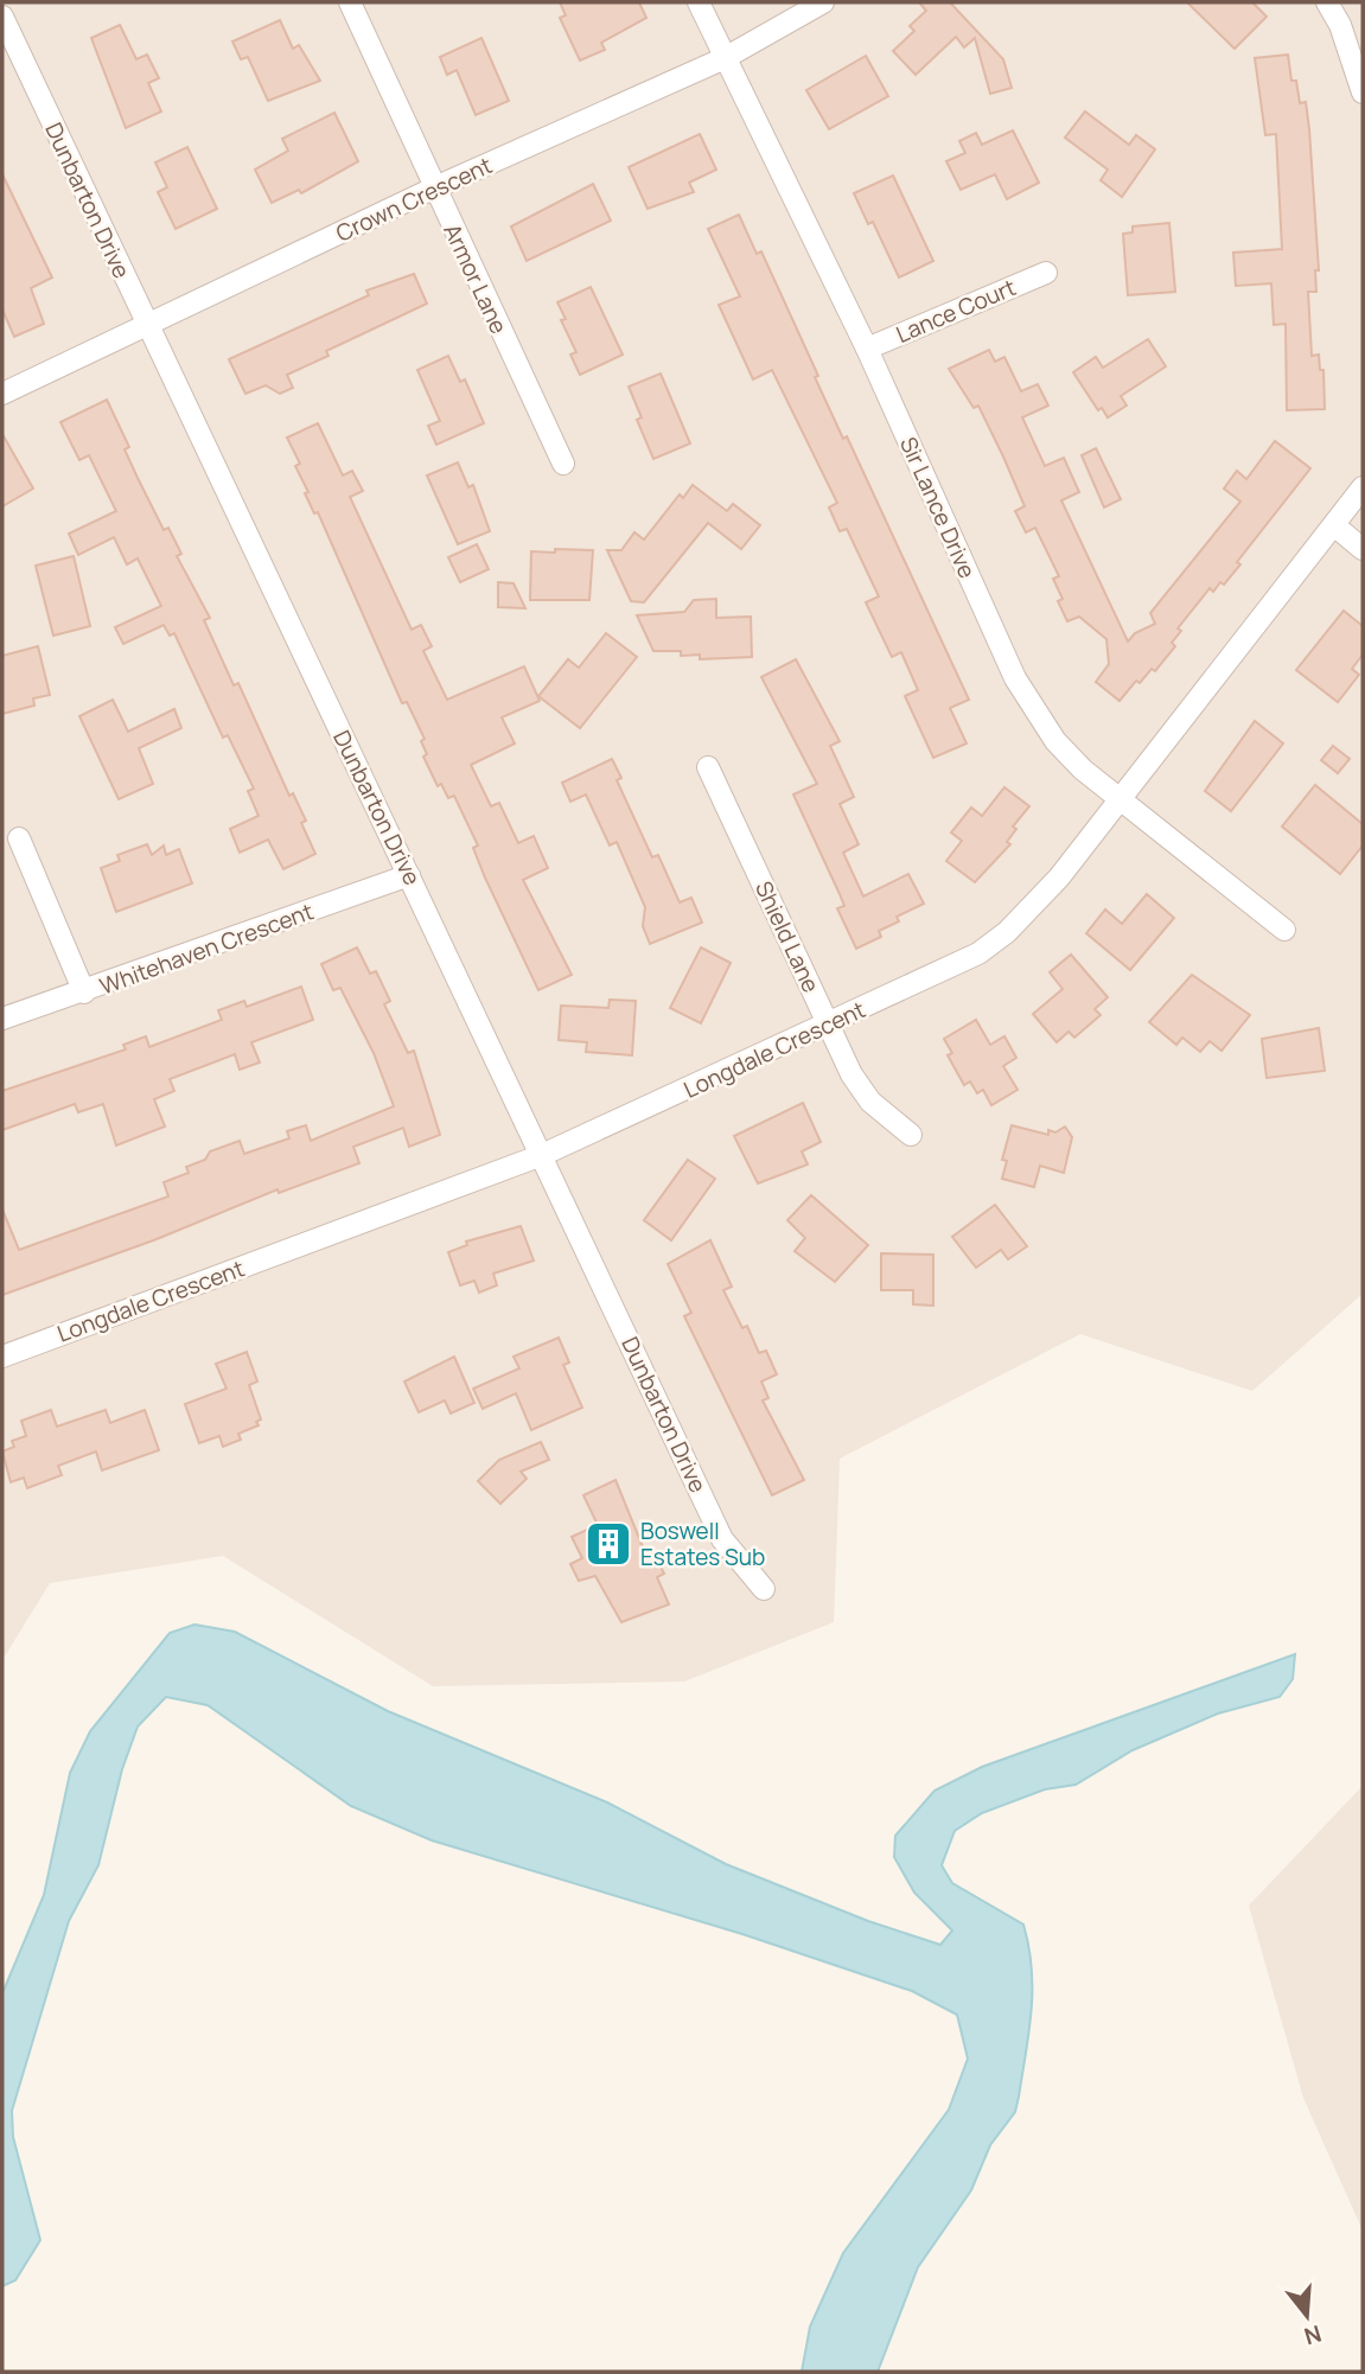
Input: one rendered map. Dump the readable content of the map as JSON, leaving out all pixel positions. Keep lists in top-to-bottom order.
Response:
{
  "streets": {
    "street": [
      "Crown Crescent",
      "Dunbarton Drive",
      "Armor Lane",
      "Lance Court",
      "Sir Lance Drive",
      "Shield Lane",
      "Whitehaven Crescent",
      "Longdale Crescent"
    ]
  },
  "crossings": [
    ["Crown Crescent", "Dunbarton Drive"],
    ["Crown Crescent", "Armor Lane"],
    ["Crown Crescent", "Sir Lance Drive"],
    ["Dunbarton Drive", "Whitehaven Crescent"],
    ["Dunbarton Drive", "Longdale Crescent"],
    ["Lance Court", "Sir Lance Drive"],
    ["Sir Lance Drive", "Longdale Crescent"],
    ["Shield Lane", "Longdale Crescent"]
  ],
  "places": {
    "building": ["Boswell Estates Sub"]
  },
  "north": "bottom"
}
